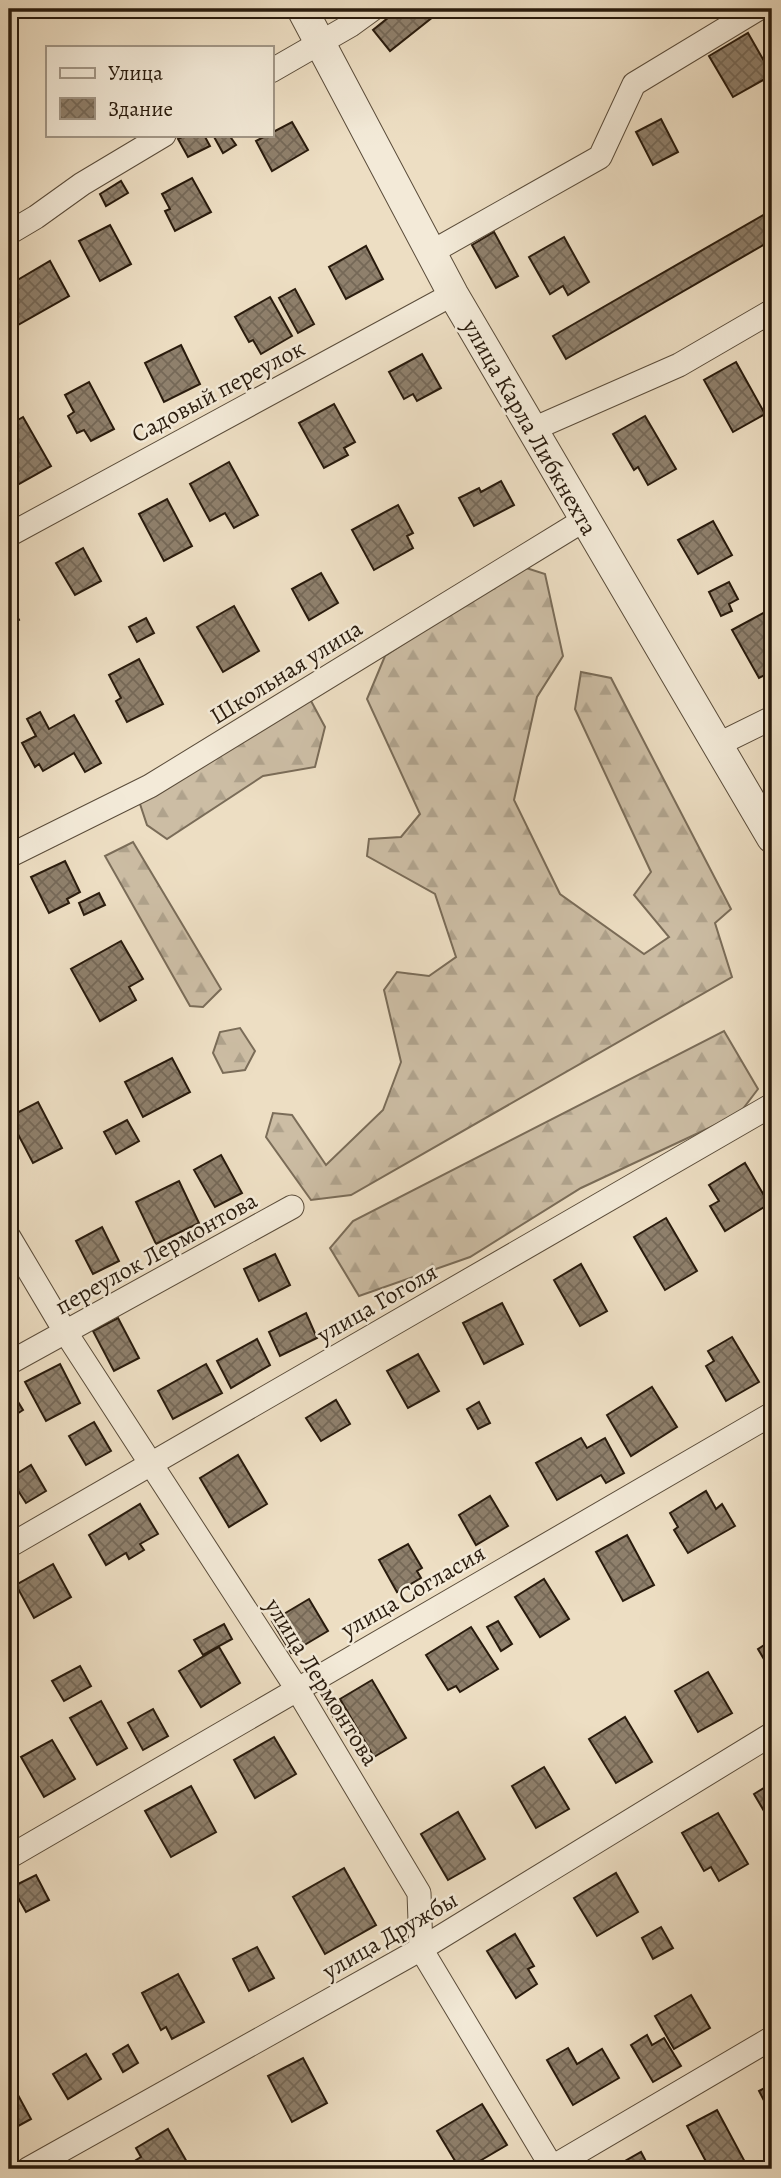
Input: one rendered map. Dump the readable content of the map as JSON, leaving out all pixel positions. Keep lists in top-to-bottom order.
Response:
{
  "streets": {
    "street": [
      "Садовый переулок",
      "улица Карла Либкнехта",
      "Школьная улица",
      "переулок Лермонтова",
      "улица Гоголя",
      "улица Согласия",
      "улица Лермонтова",
      "улица Дружбы"
    ]
  },
  "crossings": [
    ["Садовый переулок", "улица Карла Либкнехта"],
    ["улица Карла Либкнехта", "Школьная улица"],
    ["переулок Лермонтова", "улица Лермонтова"],
    ["улица Гоголя", "улица Лермонтова"],
    ["улица Согласия", "улица Лермонтова"],
    ["улица Лермонтова", "улица Дружбы"]
  ],
  "legend": ["Улица", "Здание"]
}
